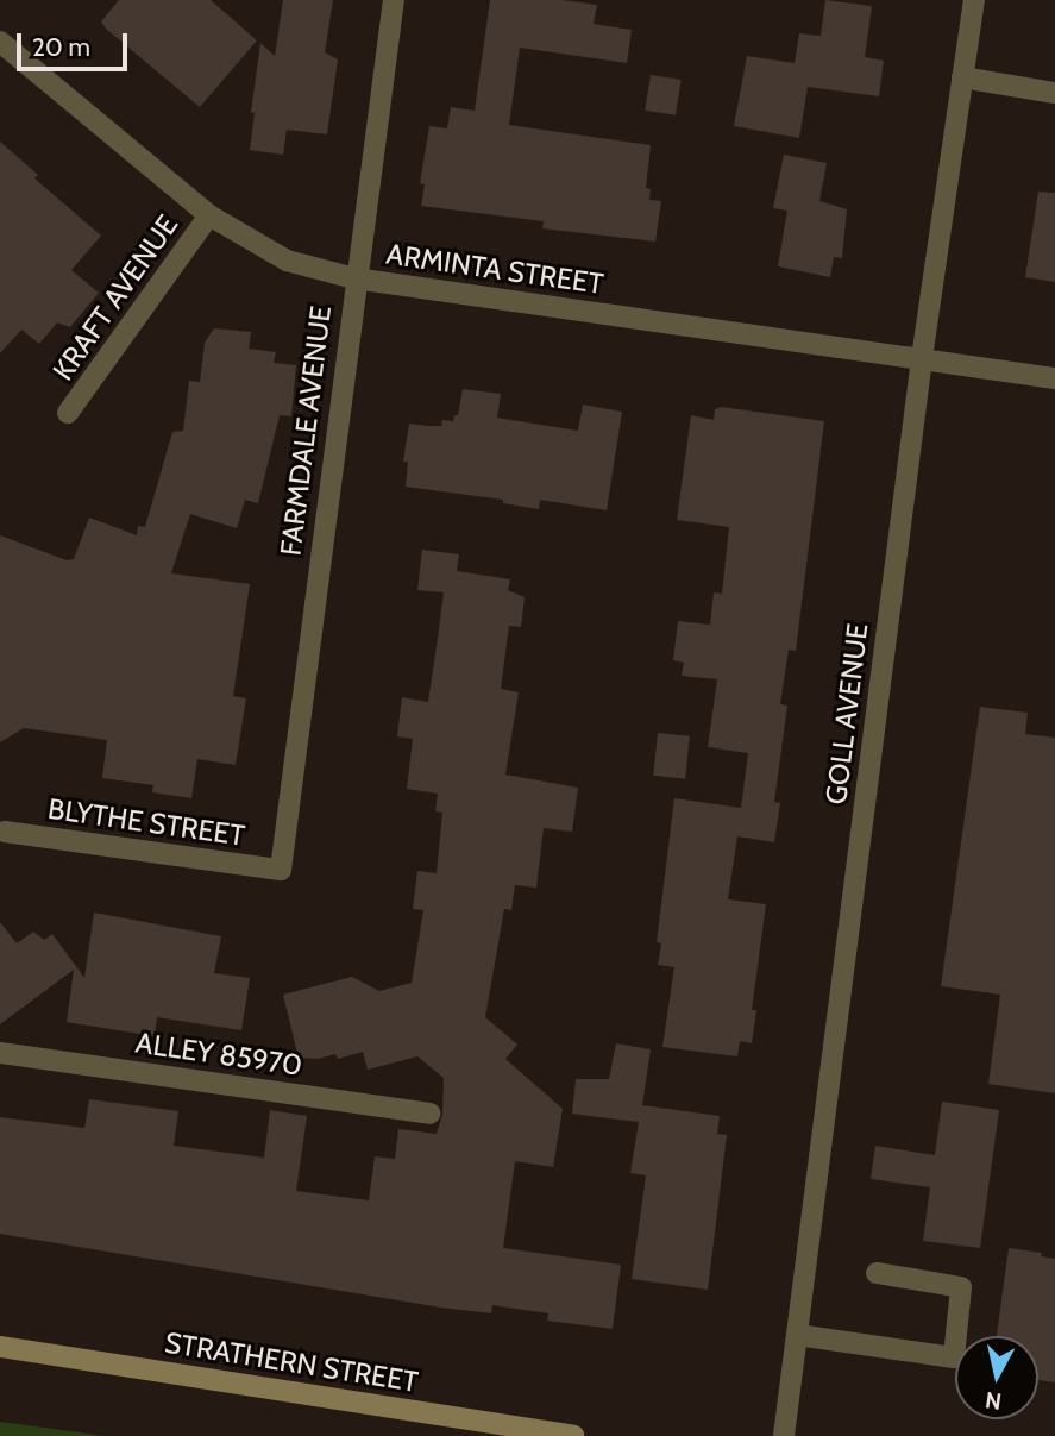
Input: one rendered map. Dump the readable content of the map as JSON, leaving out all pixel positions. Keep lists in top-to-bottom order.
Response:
{
  "streets": {
    "main road": ["STRATHERN STREET"],
    "street": [
      "ARMINTA STREET",
      "KRAFT AVENUE",
      "FARMDALE AVENUE",
      "GOLL AVENUE",
      "BLYTHE STREET",
      "ALLEY 85970"
    ]
  },
  "crossings": [
    ["ARMINTA STREET", "KRAFT AVENUE"],
    ["ARMINTA STREET", "FARMDALE AVENUE"],
    ["ARMINTA STREET", "GOLL AVENUE"],
    ["FARMDALE AVENUE", "BLYTHE STREET"]
  ],
  "scale_bar": "20 m",
  "north": "bottom"
}
